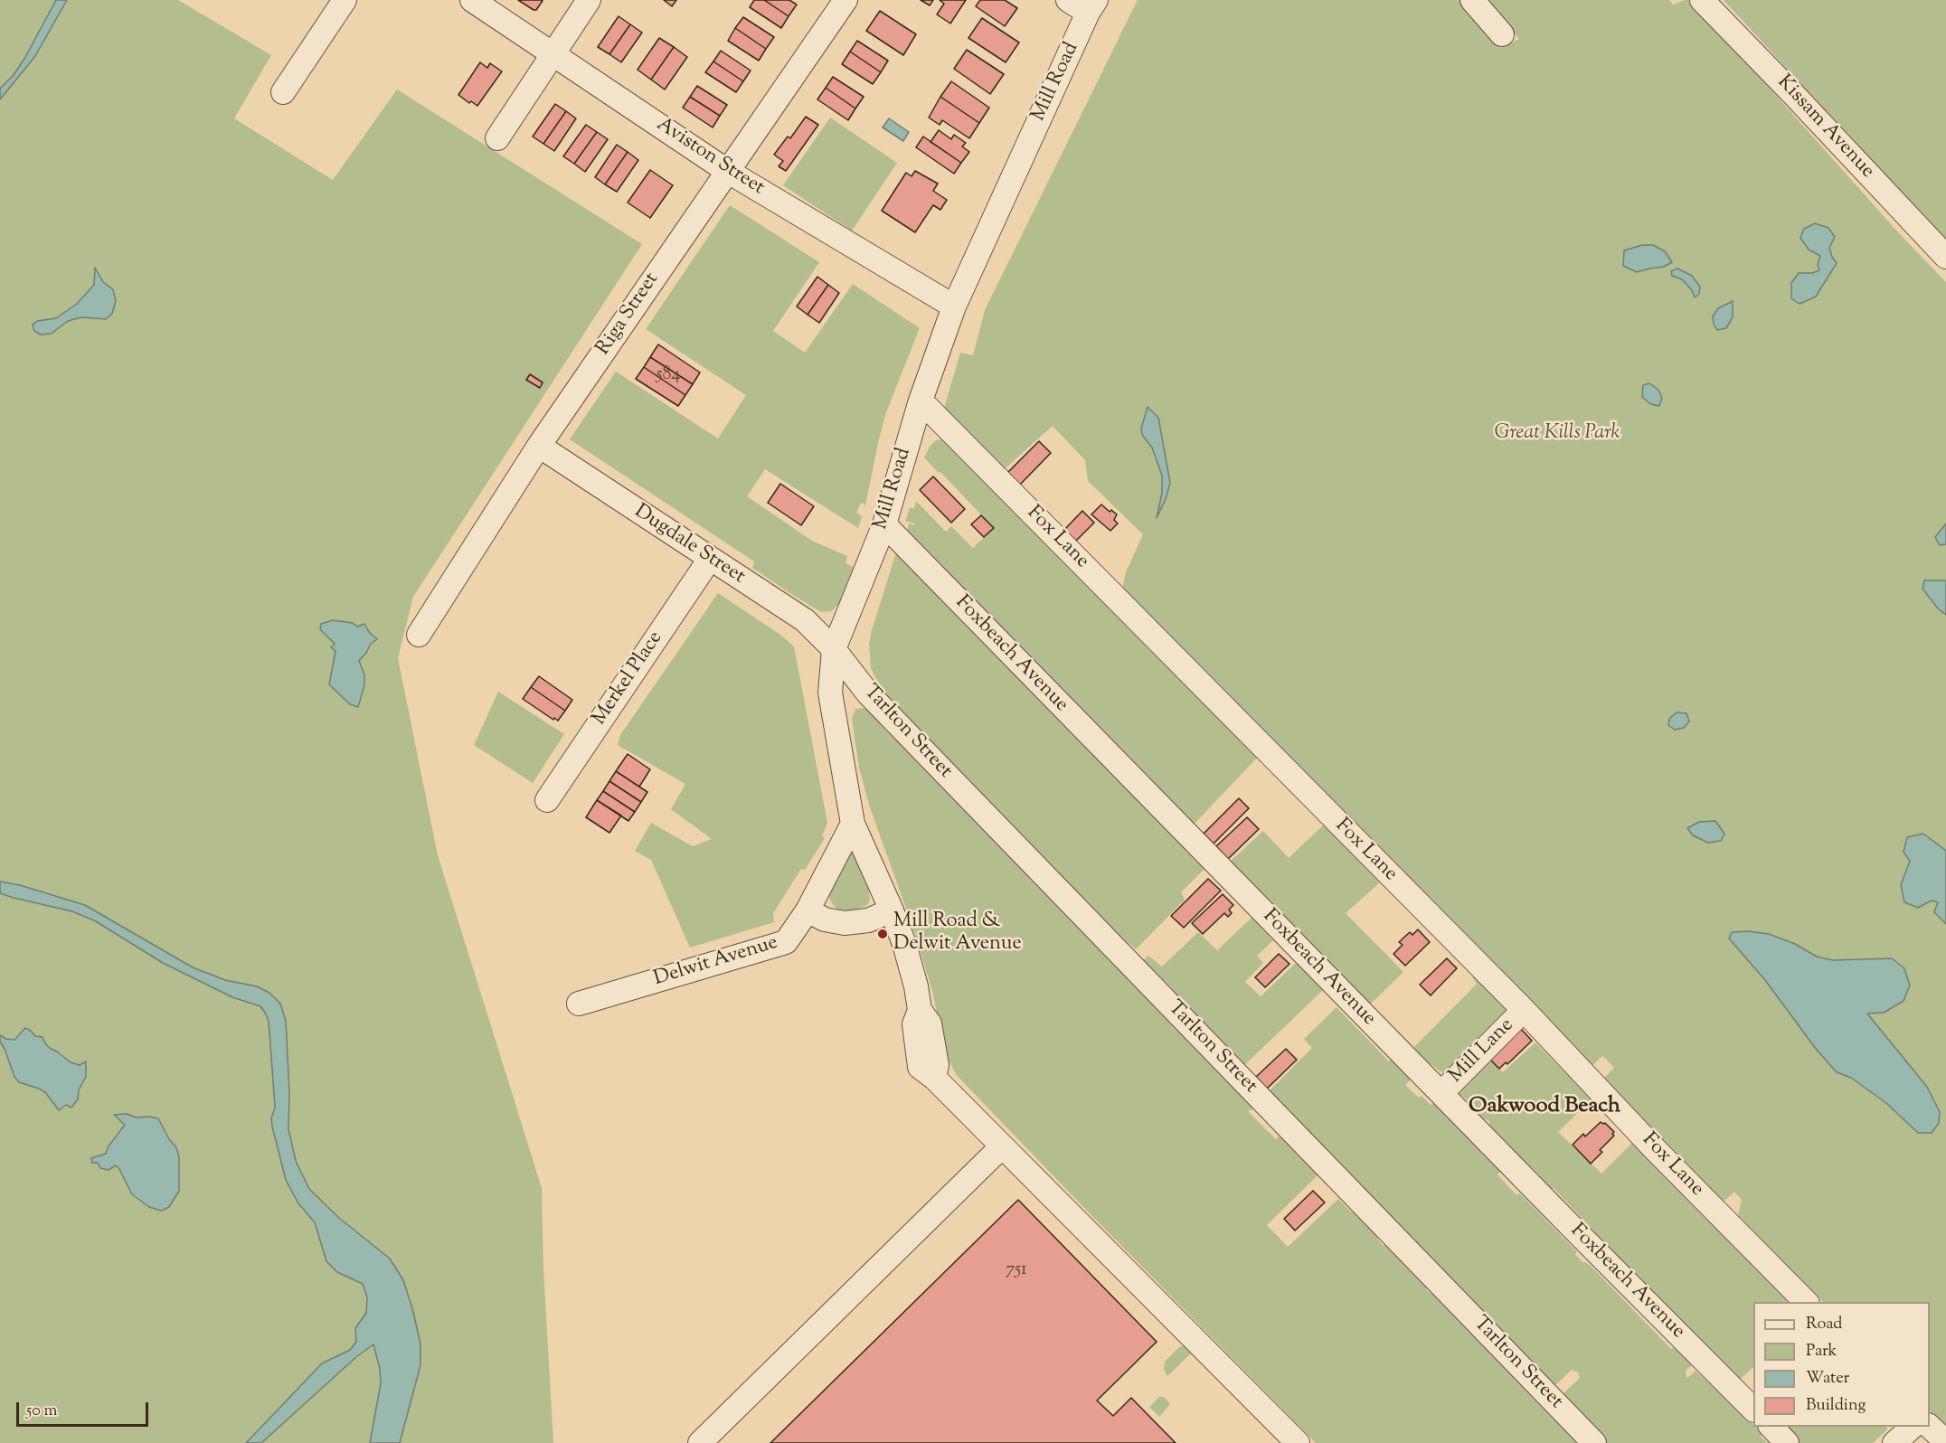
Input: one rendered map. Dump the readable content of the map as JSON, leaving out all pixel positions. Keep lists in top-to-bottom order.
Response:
{
  "streets": {
    "street": [
      "Mill Road",
      "Kissam Avenue",
      "Aviston Street",
      "Riga Street",
      "Fox Lane",
      "Dugdale Street",
      "Foxbeach Avenue",
      "Merkel Place",
      "Tarlton Street",
      "Delwit Avenue",
      "Mill Lane"
    ]
  },
  "crossings": [
    ["Mill Road", "Aviston Street"],
    ["Mill Road", "Fox Lane"],
    ["Mill Road", "Dugdale Street"],
    ["Mill Road", "Foxbeach Avenue"],
    ["Mill Road", "Tarlton Street"],
    ["Mill Road", "Delwit Avenue"],
    ["Aviston Street", "Riga Street"],
    ["Riga Street", "Dugdale Street"],
    ["Fox Lane", "Mill Lane"],
    ["Dugdale Street", "Merkel Place"],
    ["Dugdale Street", "Tarlton Street"],
    ["Foxbeach Avenue", "Mill Lane"]
  ],
  "districts": ["Oakwood Beach"],
  "parks": ["Great Kills Park"],
  "places": ["Mill Road & Delwit Avenue"],
  "house_numbers": ["584", "751"],
  "legend": [
    "Road",
    "Park",
    "Water",
    "Building"
  ],
  "scale_bar": "50 m"
}
